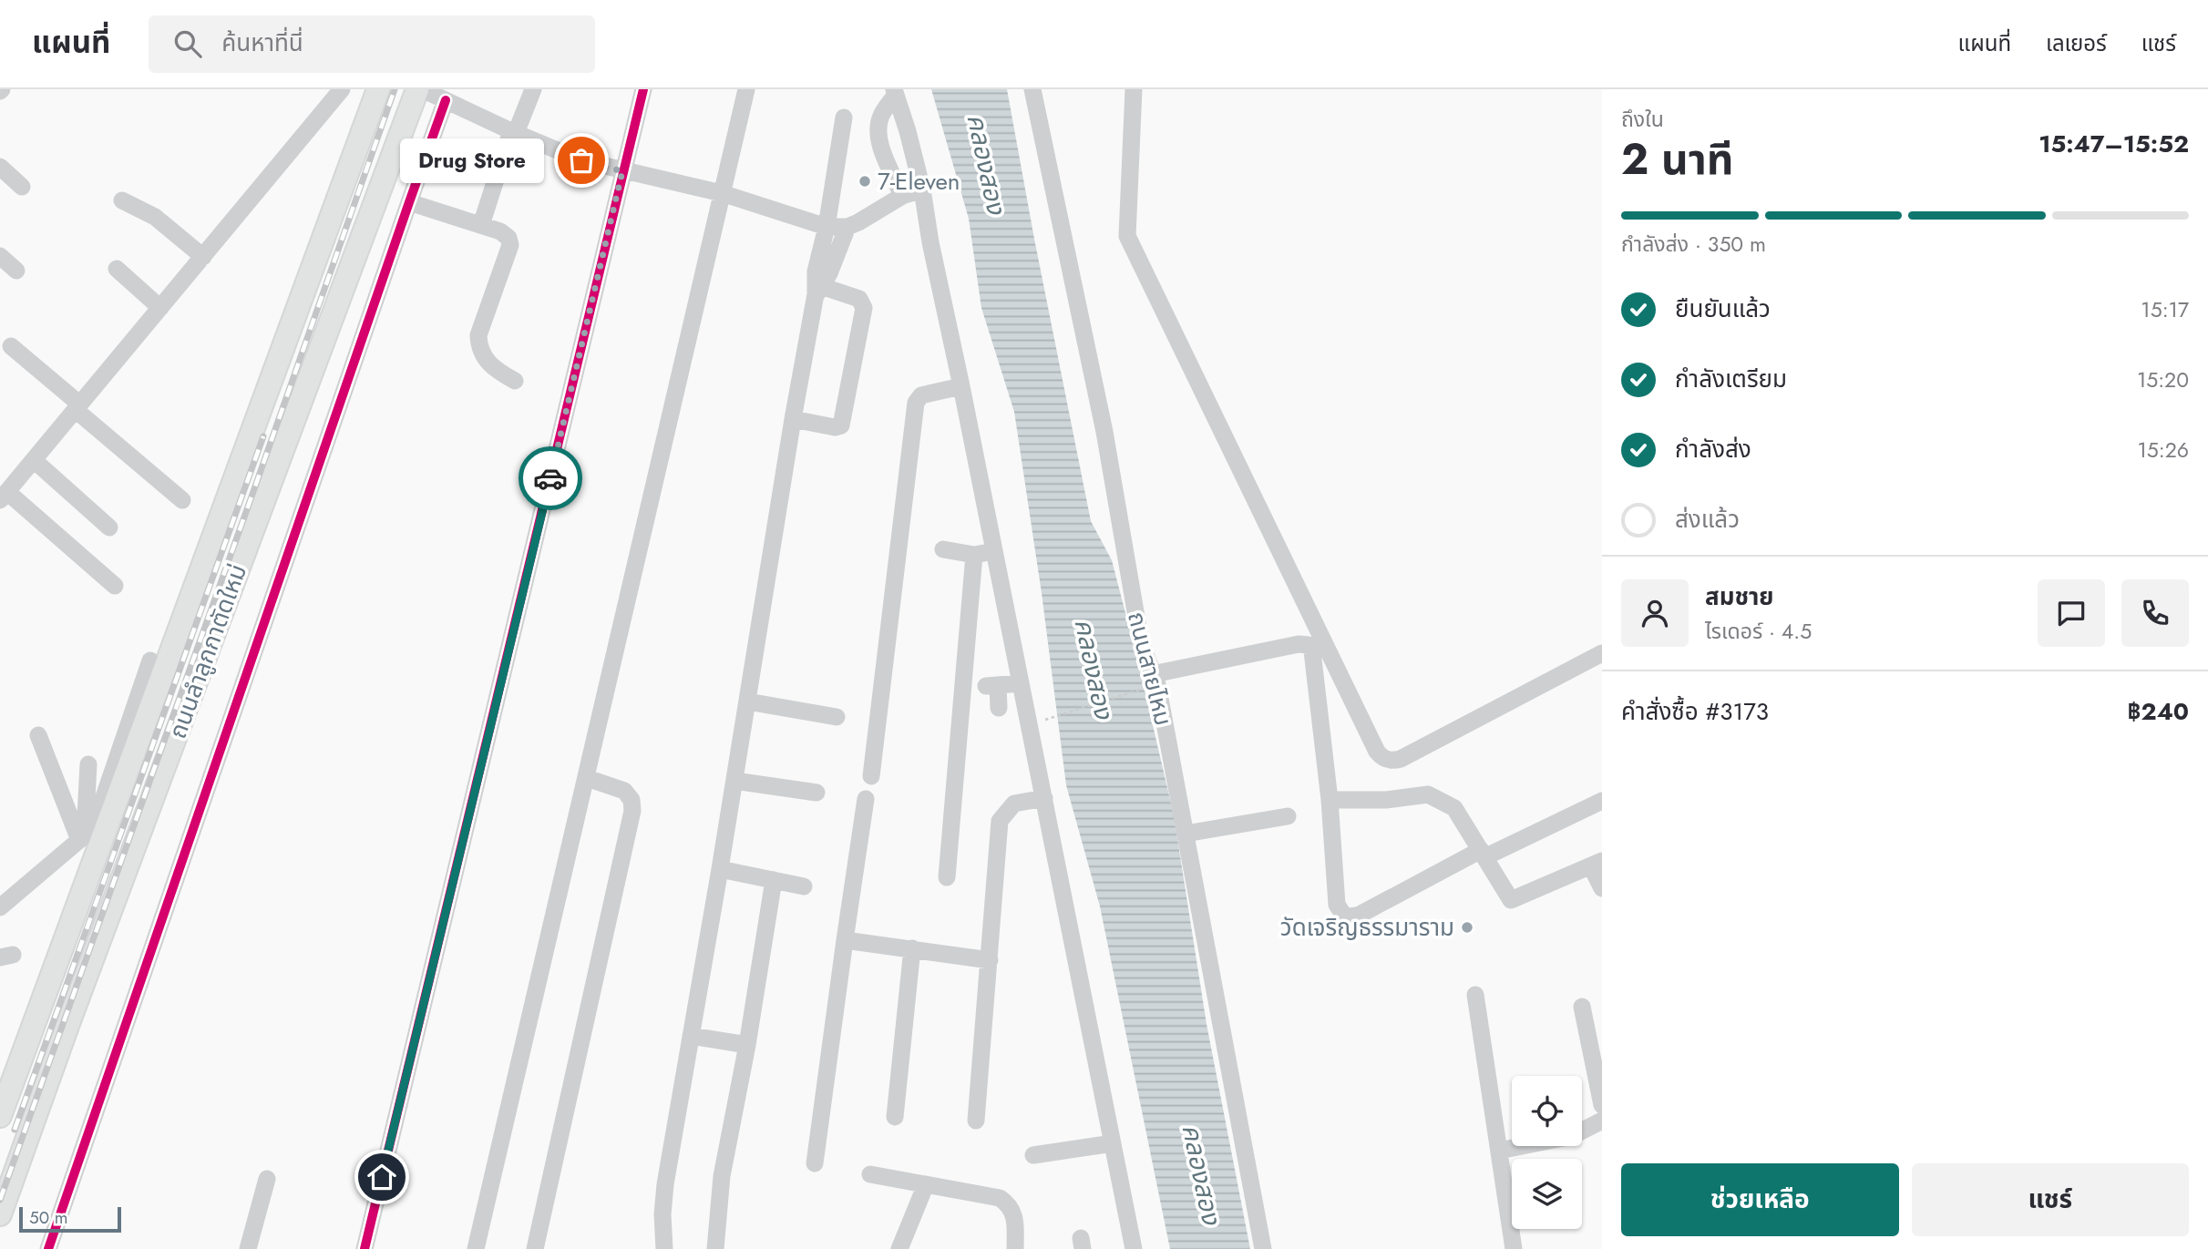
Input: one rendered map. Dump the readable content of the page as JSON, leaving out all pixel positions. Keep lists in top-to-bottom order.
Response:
{
  "streets": {
    "main road": ["ถนนลำลูกกาตัดใหม่"],
    "street": ["ถนนสายไหม"]
  },
  "water": ["คลองสอง"],
  "places": ["Drug Store", "7-Eleven", "วัดเจริญธรรมาราม"],
  "scale_bar": "50 m",
  "page": {
    "header": "แผนที่",
    "search": "ค้นหาที่นี่",
    "nav": ["แผนที่", "เลเยอร์", "แชร์"],
    "heading": ["2 นาที", "ถึงใน", "15:47–15:52"],
    "panel": [
      "สมชาย",
      "ไรเดอร์ · 4.5",
      "คำสั่งซื้อ #3173",
      "฿240"
    ],
    "bubble": "Drug Store",
    "bar": "กำลังส่ง · 350 m",
    "list": [
      ["ยืนยันแล้ว", "15:17"],
      ["กำลังเตรียม", "15:20"],
      ["กำลังส่ง", "15:26"],
      "ส่งแล้ว"
    ],
    "buttons": ["ช่วยเหลือ", "แชร์"],
    "scale": "50 m"
  }
}
